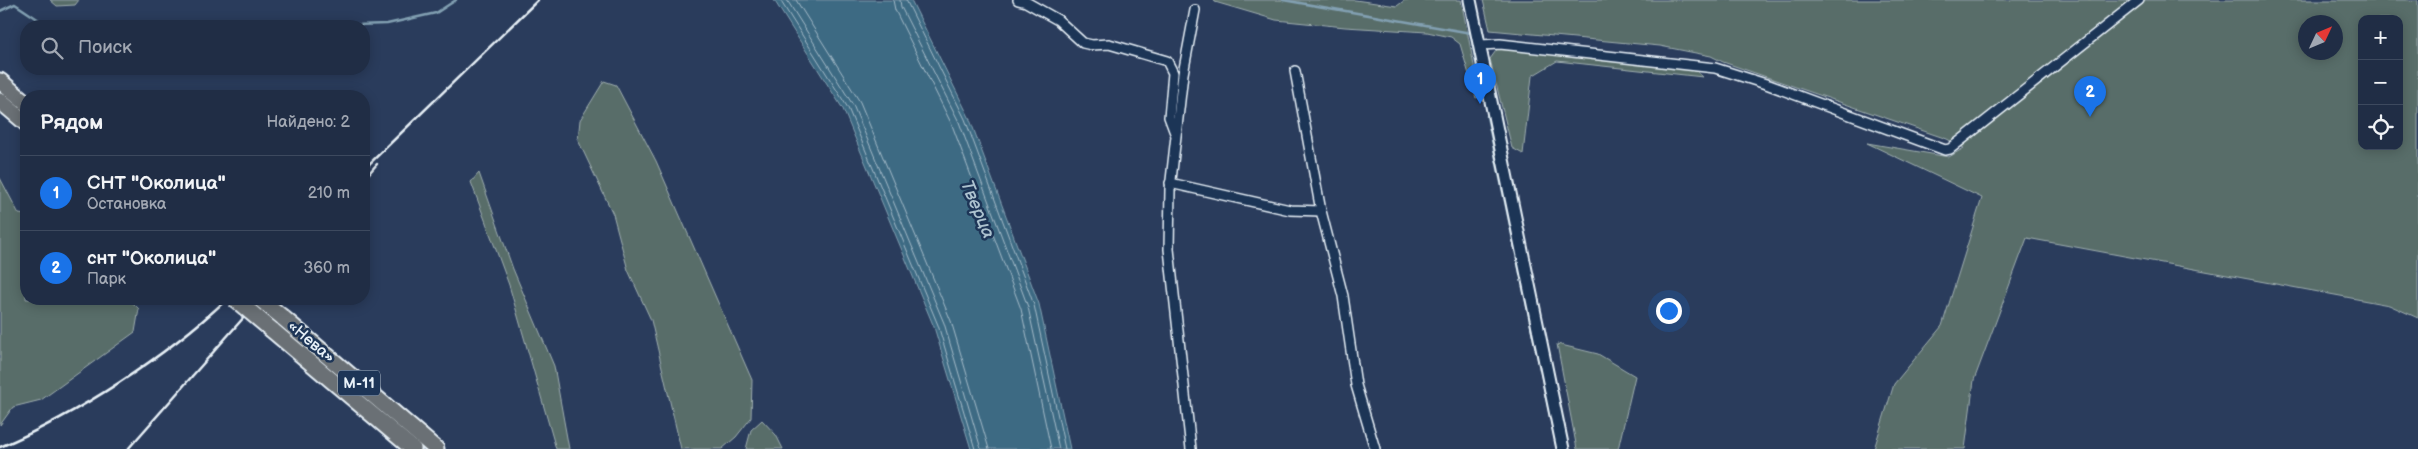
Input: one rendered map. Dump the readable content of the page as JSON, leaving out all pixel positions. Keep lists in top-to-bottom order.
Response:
{
  "streets": {
    "highway": ["«Нева»", "М-11"]
  },
  "water": ["Тверца"],
  "north": "top right",
  "page": {
    "map_buttons": ["+", "−"],
    "search": "Поиск",
    "pins": ["1", "2"],
    "heading": ["Рядом", "Найдено: 2"],
    "list": [
      {
        "mark": "1",
        "name": "СНТ \"Околица\"",
        "note": "Остановка",
        "value": "210 m"
      },
      {
        "mark": "2",
        "name": "снт \"Околица\"",
        "note": "Парк",
        "value": "360 m"
      }
    ]
  }
}
